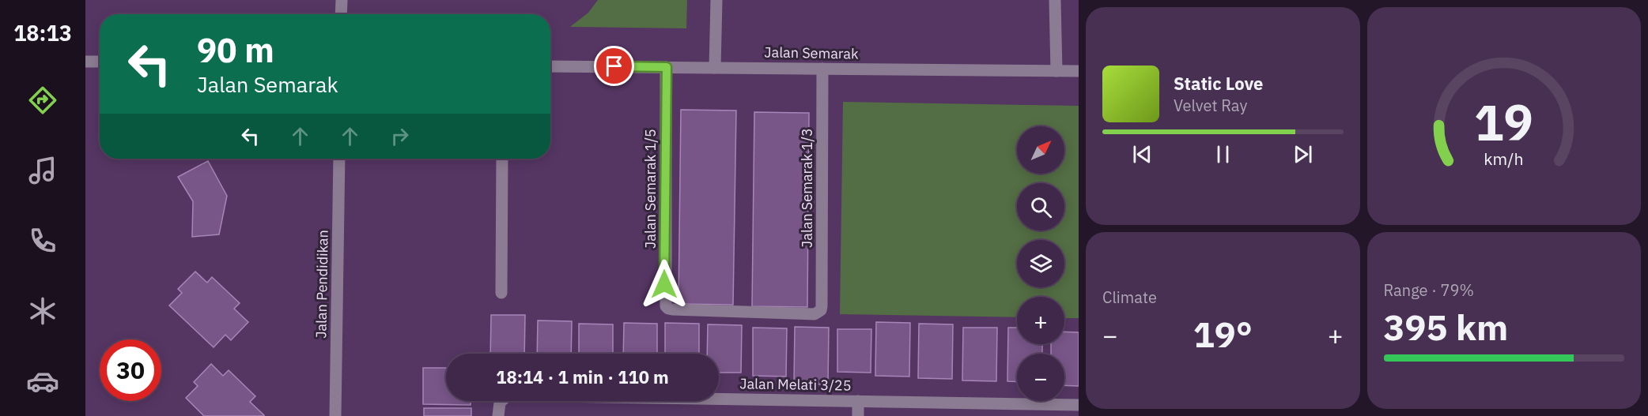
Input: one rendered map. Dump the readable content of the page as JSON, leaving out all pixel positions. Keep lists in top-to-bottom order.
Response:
{
  "streets": {
    "street": [
      "Jalan Semarak",
      "Jalan Semarak 1/3",
      "Jalan Semarak 1/5",
      "Jalan Pendidikan",
      "Jalan Melati 3/25"
    ]
  },
  "crossings": [
    ["Jalan Semarak", "Jalan Semarak 1/3"],
    ["Jalan Semarak", "Jalan Semarak 1/5"],
    ["Jalan Semarak 1/3", "Jalan Semarak 1/5"]
  ],
  "north": "top right",
  "page": {
    "tabs": "18:13",
    "turn": ["90 m", "Jalan Semarak"],
    "song": ["Static Love", "Velvet Ray"],
    "map_buttons": ["+", "−"],
    "tile": [
      "Climate",
      ["Range · 79%", "395 km"]
    ],
    "heat": ["−", "19°", "+"],
    "limit": "30",
    "trip": "18:14 · 1 min · 110 m",
    "gauge": ["19", "km/h"]
  }
}
